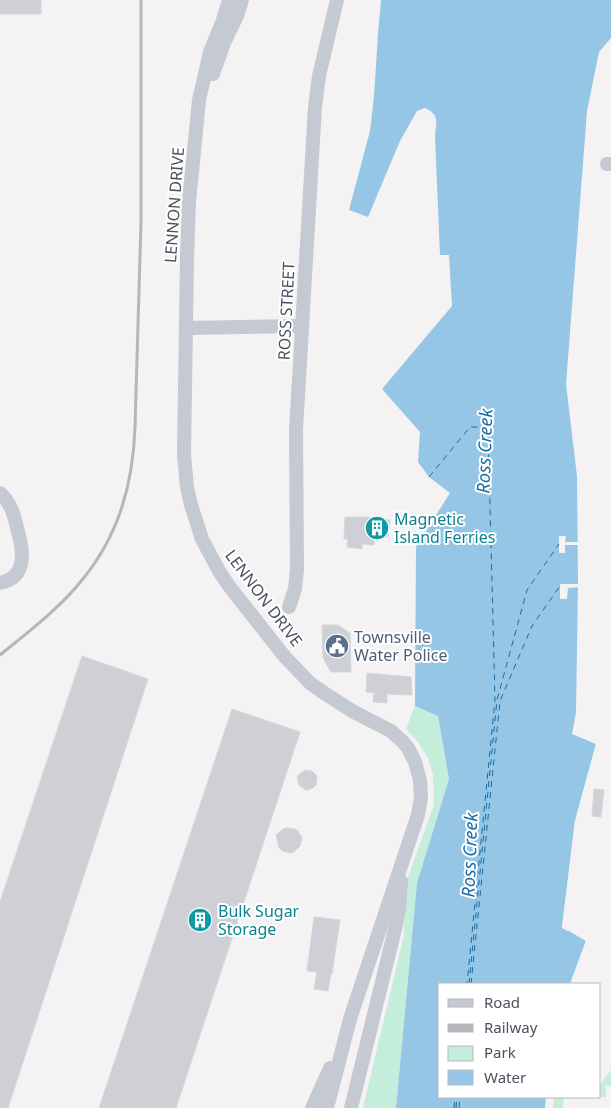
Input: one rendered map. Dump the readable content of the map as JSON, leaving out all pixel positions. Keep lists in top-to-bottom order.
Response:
{
  "streets": {
    "street": ["LENNON DRIVE", "ROSS STREET"]
  },
  "water": ["Ross Creek"],
  "places": {
    "building": ["Magnetic Island Ferries", "Bulk Sugar Storage"],
    "public building": ["Townsville Water Police"]
  },
  "legend": [
    "Road",
    "Railway",
    "Park",
    "Water"
  ]
}
